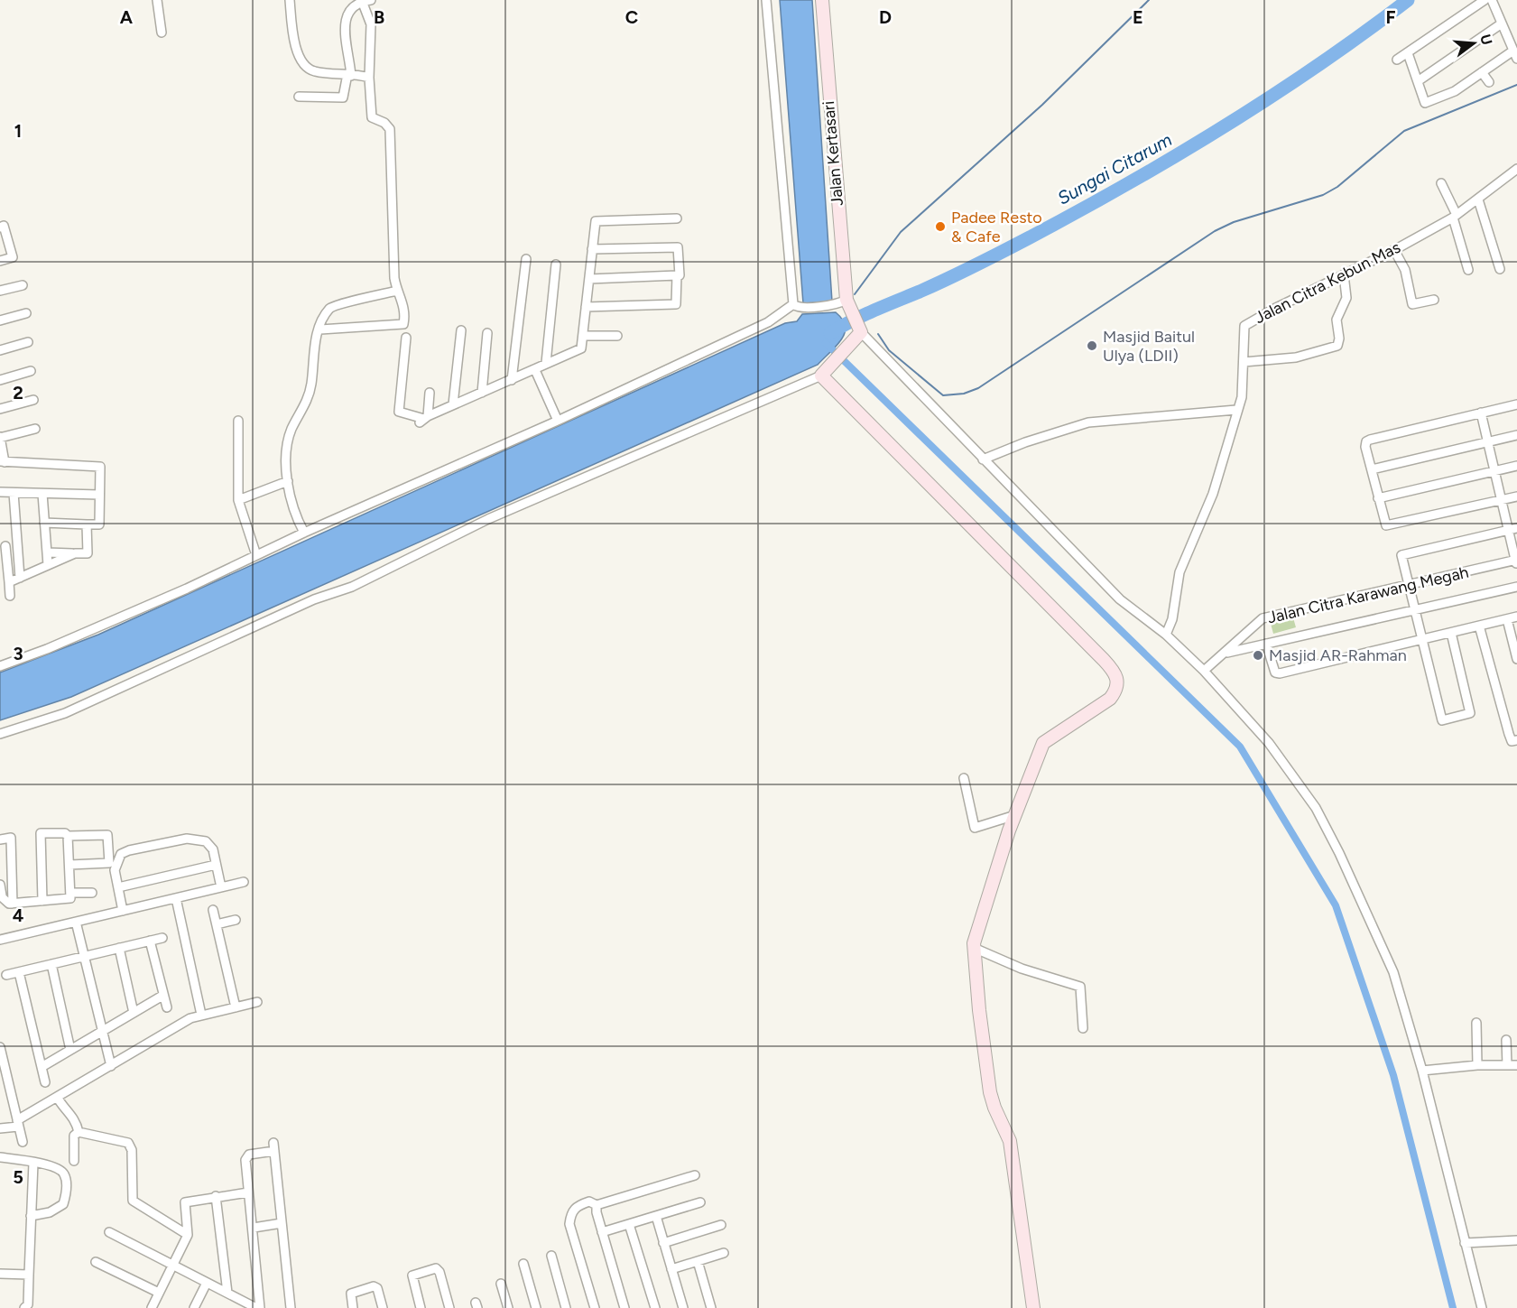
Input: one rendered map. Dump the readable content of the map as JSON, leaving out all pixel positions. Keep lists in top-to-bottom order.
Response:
{
  "streets": {
    "street": ["Jalan Kertasari", "Jalan Citra Kebun Mas", "Jalan Citra Karawang Megah"]
  },
  "water": ["Sungai Citarum"],
  "places": ["Padee Resto & Cafe", "Masjid Baitul Ulya (LDII)", "Masjid AR-Rahman"],
  "north": "right",
  "grid": {
    "columns": [
      "A",
      "B",
      "C",
      "D",
      "E",
      "F"
    ],
    "rows": [
      "1",
      "2",
      "3",
      "4",
      "5"
    ]
  }
}
